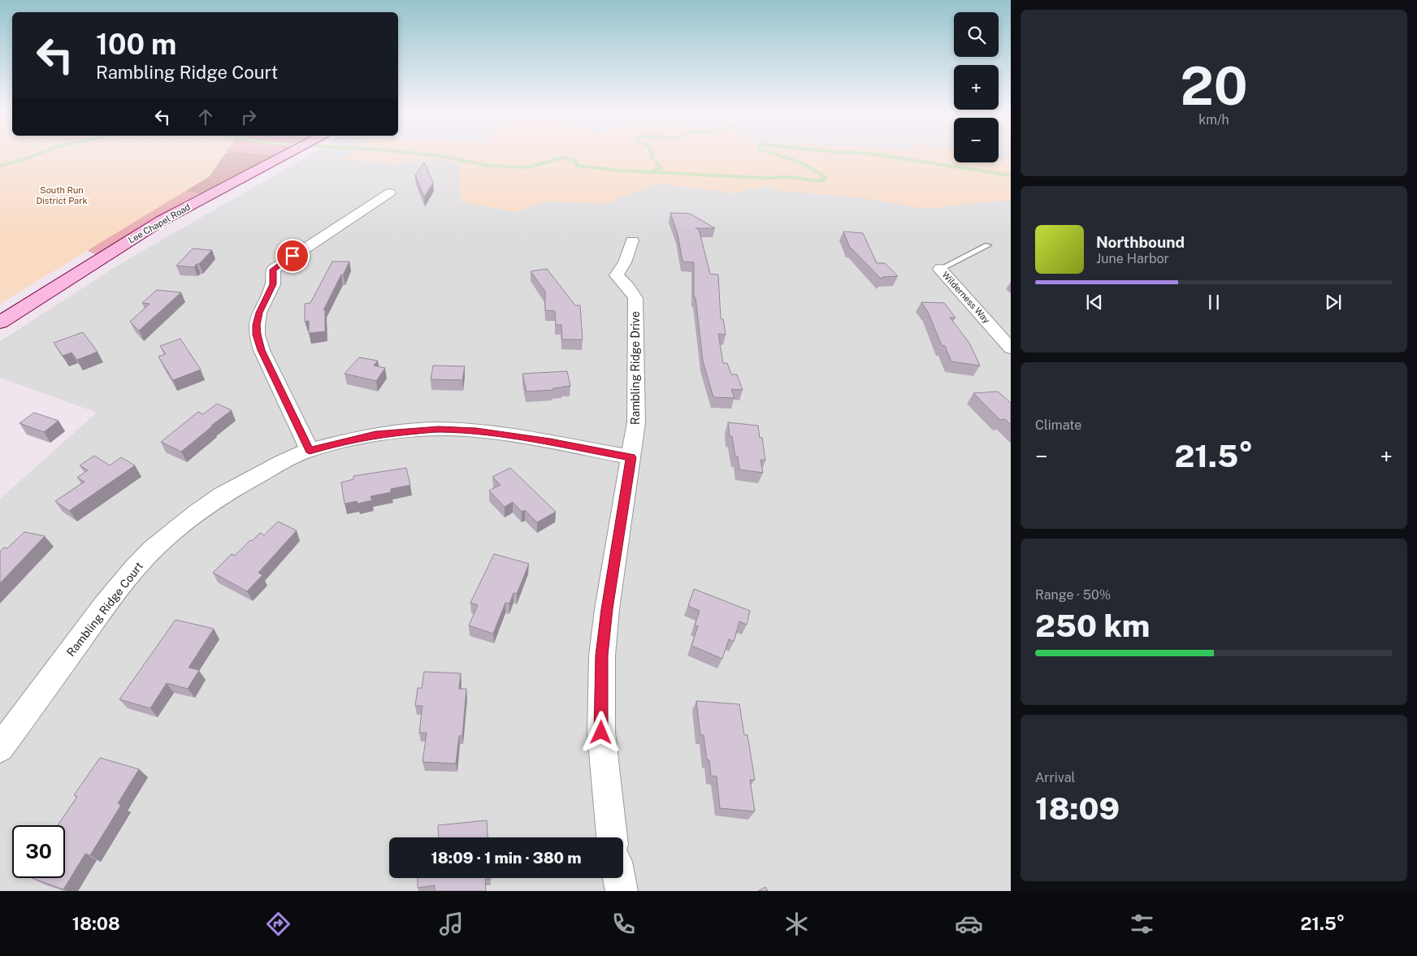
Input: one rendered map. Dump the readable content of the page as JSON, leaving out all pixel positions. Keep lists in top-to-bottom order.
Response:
{
  "streets": {
    "main road": ["Lee Chapel Road"],
    "street": ["Wilderness Way", "Rambling Ridge Drive", "Rambling Ridge Court"]
  },
  "crossings": [
    ["Rambling Ridge Drive", "Rambling Ridge Court"]
  ],
  "parks": ["South Run District Park"],
  "page": {
    "tile": [
      ["20", "km/h"],
      "Climate",
      ["Range · 50%", "250 km"],
      ["Arrival", "18:09"]
    ],
    "map_buttons": ["+", "−"],
    "turn": ["100 m", "Rambling Ridge Court"],
    "song": ["Northbound", "June Harbor"],
    "heat": ["−", "21.5°", "+"],
    "limit": "30",
    "trip": "18:09 · 1 min · 380 m",
    "tabs": ["18:08", "21.5°"]
  }
}
